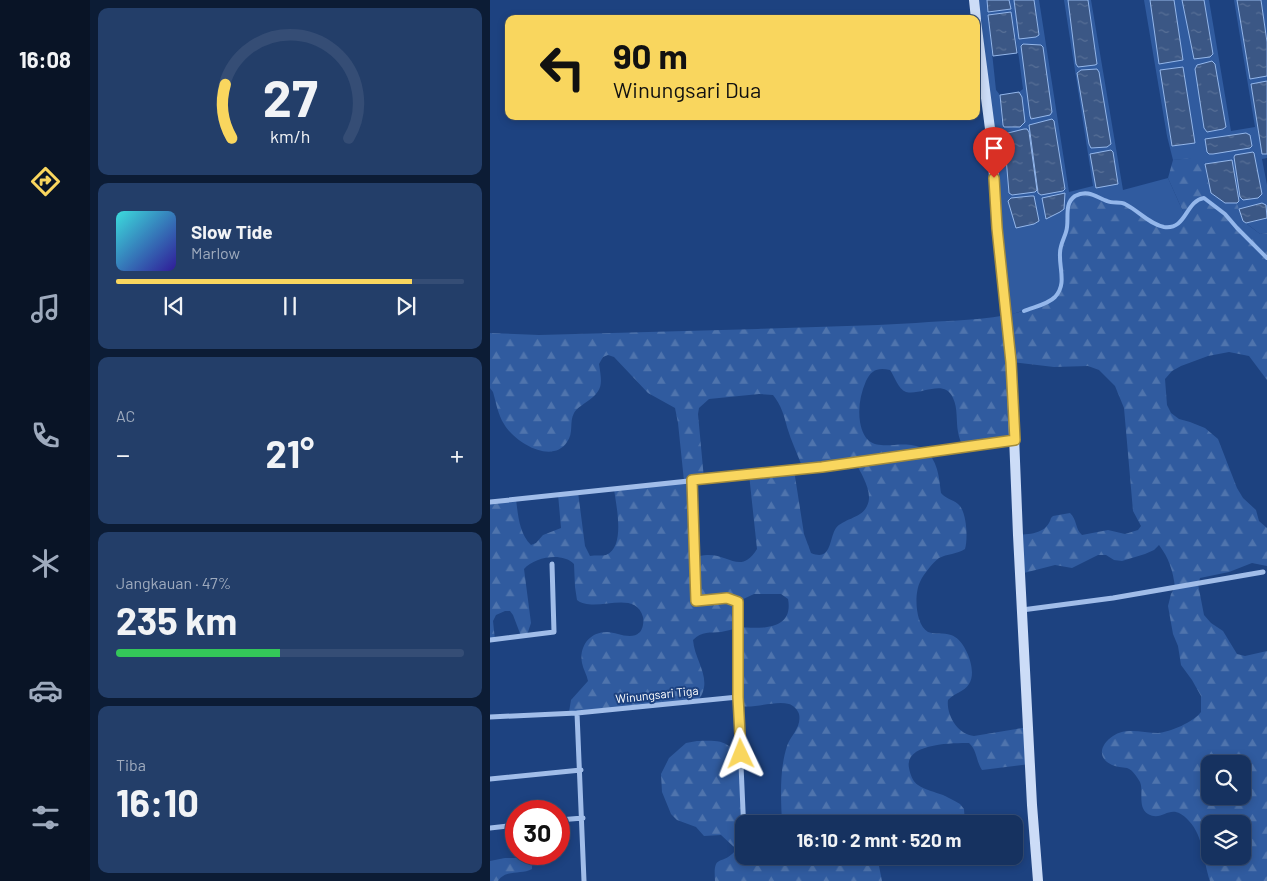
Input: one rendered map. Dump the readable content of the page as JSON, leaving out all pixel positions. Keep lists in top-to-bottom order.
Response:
{
  "streets": {
    "street": ["Winungsari Tiga"]
  },
  "page": {
    "tabs": "16:08",
    "turn": ["90 m", "Winungsari Dua"],
    "song": ["Slow Tide", "Marlow"],
    "tile": [
      "AC",
      ["Jangkauan · 47%", "235 km"],
      ["Tiba", "16:10"]
    ],
    "heat": ["−", "21°", "+"],
    "limit": "30",
    "trip": "16:10 · 2 mnt · 520 m",
    "gauge": ["27", "km/h"]
  }
}
